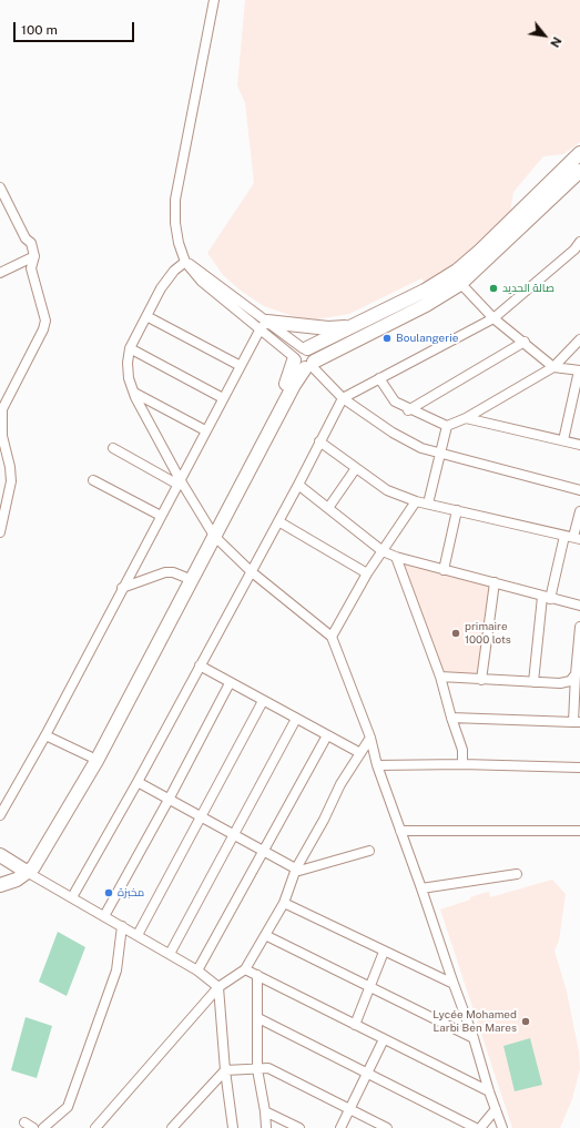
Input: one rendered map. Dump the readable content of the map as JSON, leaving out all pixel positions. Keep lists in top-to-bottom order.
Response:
{
  "places": [
    "صالة الحديد",
    "Boulangerie",
    "primaire 1000 lots",
    "مخبزة",
    "Lycée Mohamed Larbi Ben Mares"
  ],
  "scale_bar": "100 m",
  "north": "bottom right"
}
